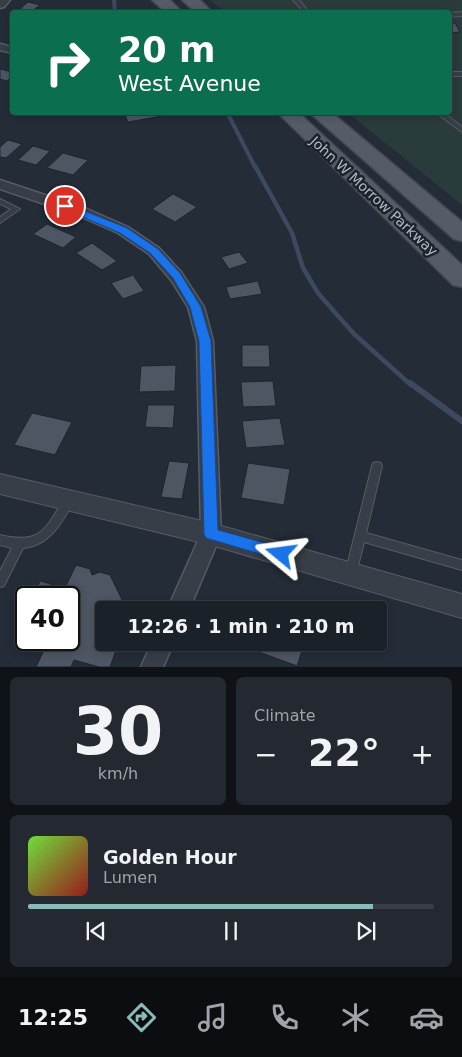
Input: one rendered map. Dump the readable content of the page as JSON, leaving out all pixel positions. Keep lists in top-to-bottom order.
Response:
{
  "streets": {
    "main road": ["John W Morrow Parkway"]
  },
  "page": {
    "turn": ["20 m", "West Avenue"],
    "limit": "40",
    "trip": "12:26 · 1 min · 210 m",
    "tile": [
      ["30", "km/h"],
      "Climate"
    ],
    "heat": ["−", "22°", "+"],
    "song": ["Golden Hour", "Lumen"],
    "tabs": "12:25"
  }
}
